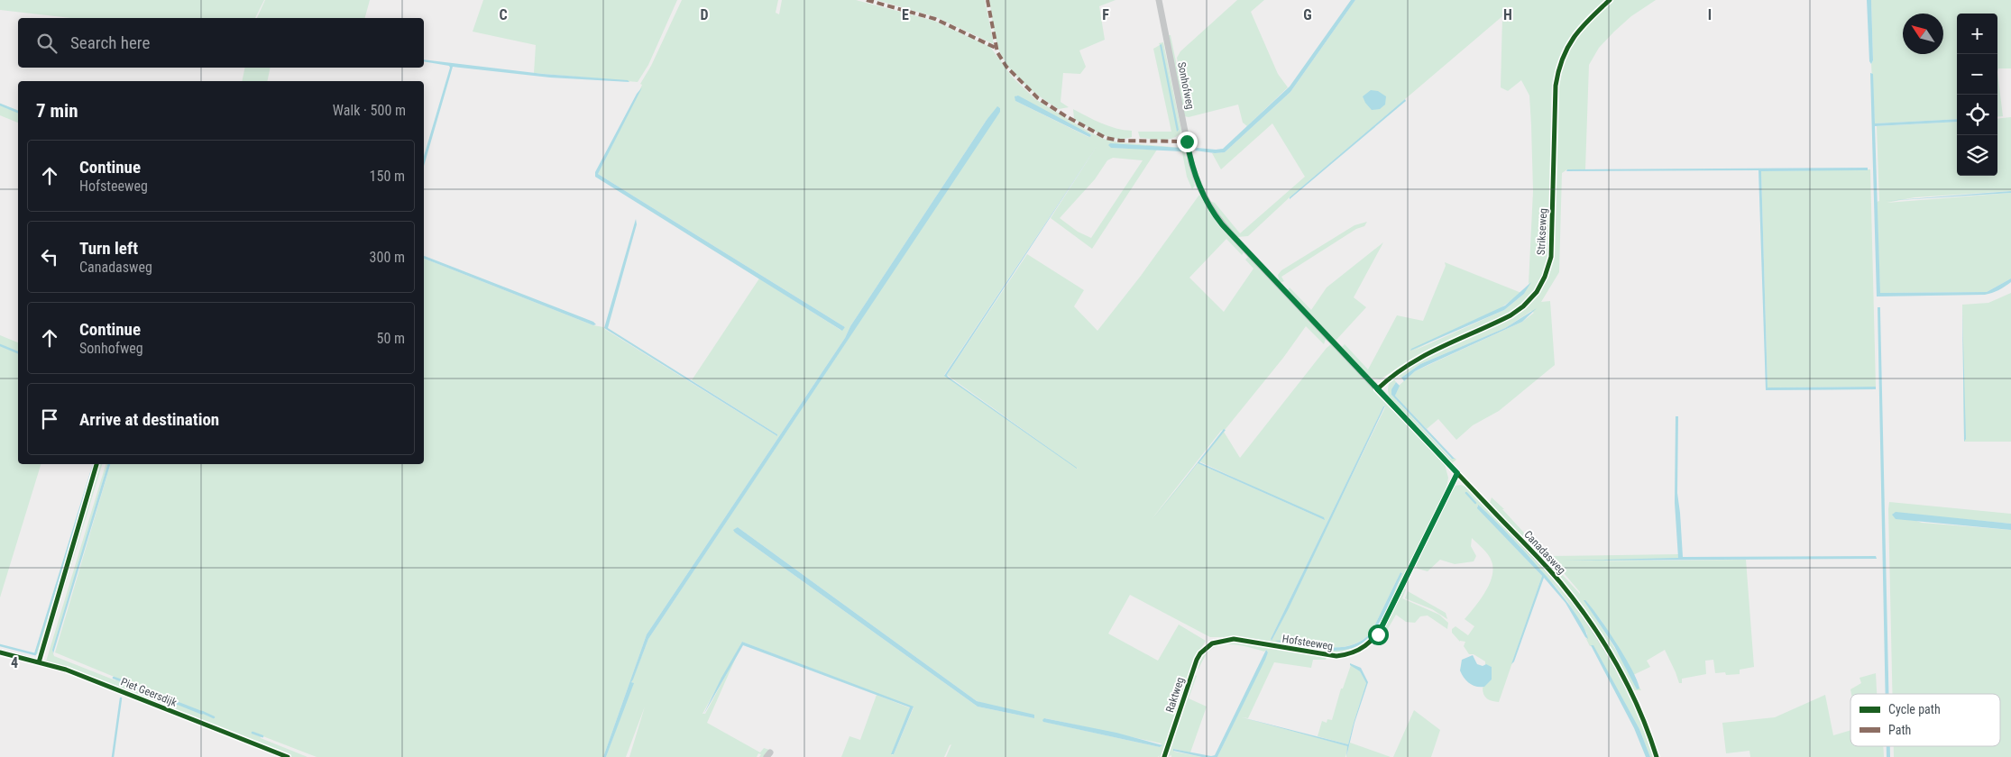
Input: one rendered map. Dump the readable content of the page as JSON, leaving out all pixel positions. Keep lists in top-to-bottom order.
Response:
{
  "streets": {
    "street": [
      "Sonhofweg",
      "Strikseweg",
      "Canadasweg",
      "Hofsteeweg",
      "Piet Geersdijk",
      "Raktweg"
    ]
  },
  "crossings": [
    ["Sonhofweg", "Canadasweg"],
    ["Strikseweg", "Canadasweg"],
    ["Canadasweg", "Hofsteeweg"],
    ["Hofsteeweg", "Raktweg"]
  ],
  "legend": ["Cycle path", "Path"],
  "north": "top left",
  "page": {
    "map_buttons": ["+", "−"],
    "search": "Search here",
    "heading": ["7 min", "Walk · 500 m"],
    "list": [
      ["Continue", "Hofsteeweg", "150 m"],
      ["Turn left", "Canadasweg", "300 m"],
      ["Continue", "Sonhofweg", "50 m"],
      "Arrive at destination"
    ]
  },
  "grid": {
    "columns": [
      "C",
      "D",
      "E",
      "F",
      "G",
      "H",
      "I"
    ],
    "rows": ["4"]
  }
}
